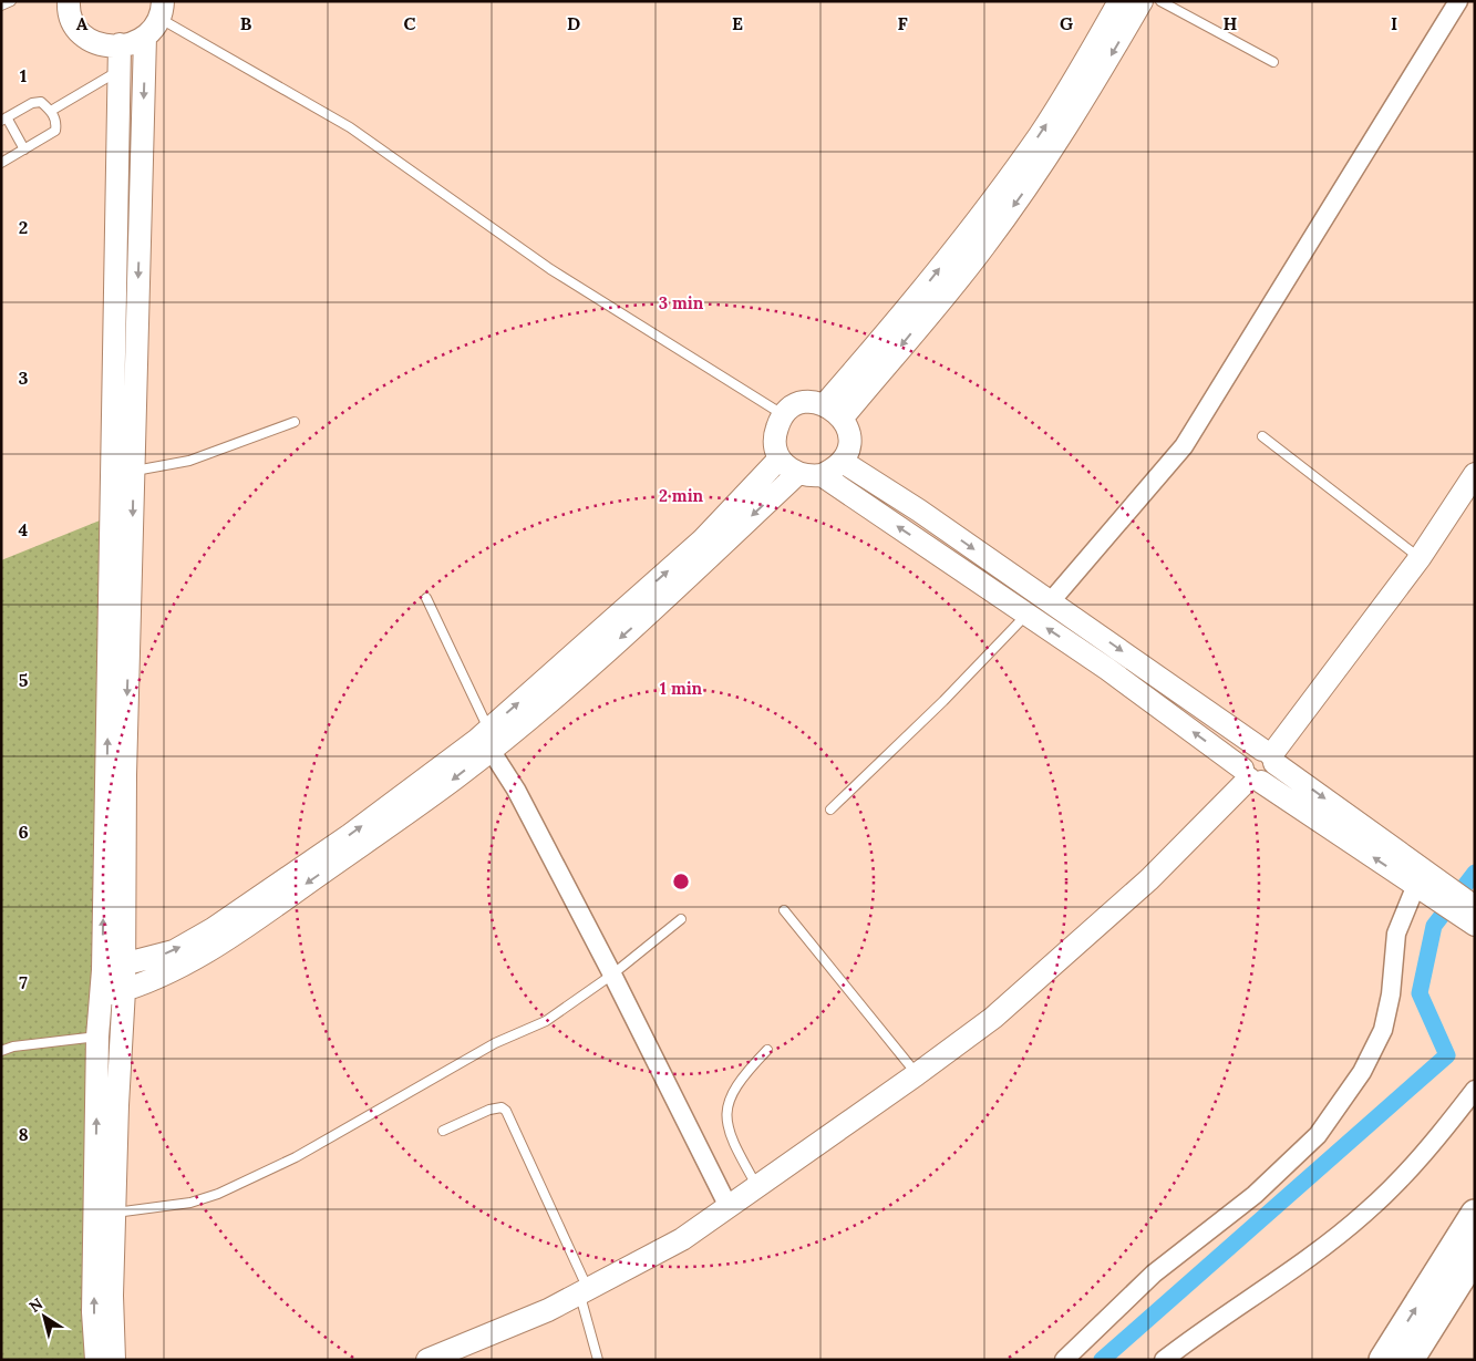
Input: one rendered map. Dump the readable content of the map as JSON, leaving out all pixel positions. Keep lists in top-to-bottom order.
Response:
{
  "north": "top left",
  "grid": {
    "columns": [
      "A",
      "B",
      "C",
      "D",
      "E",
      "F",
      "G",
      "H",
      "I"
    ],
    "rows": [
      "1",
      "2",
      "3",
      "4",
      "5",
      "6",
      "7",
      "8"
    ]
  },
  "rings": ["3 min", "2 min", "1 min"]
}
